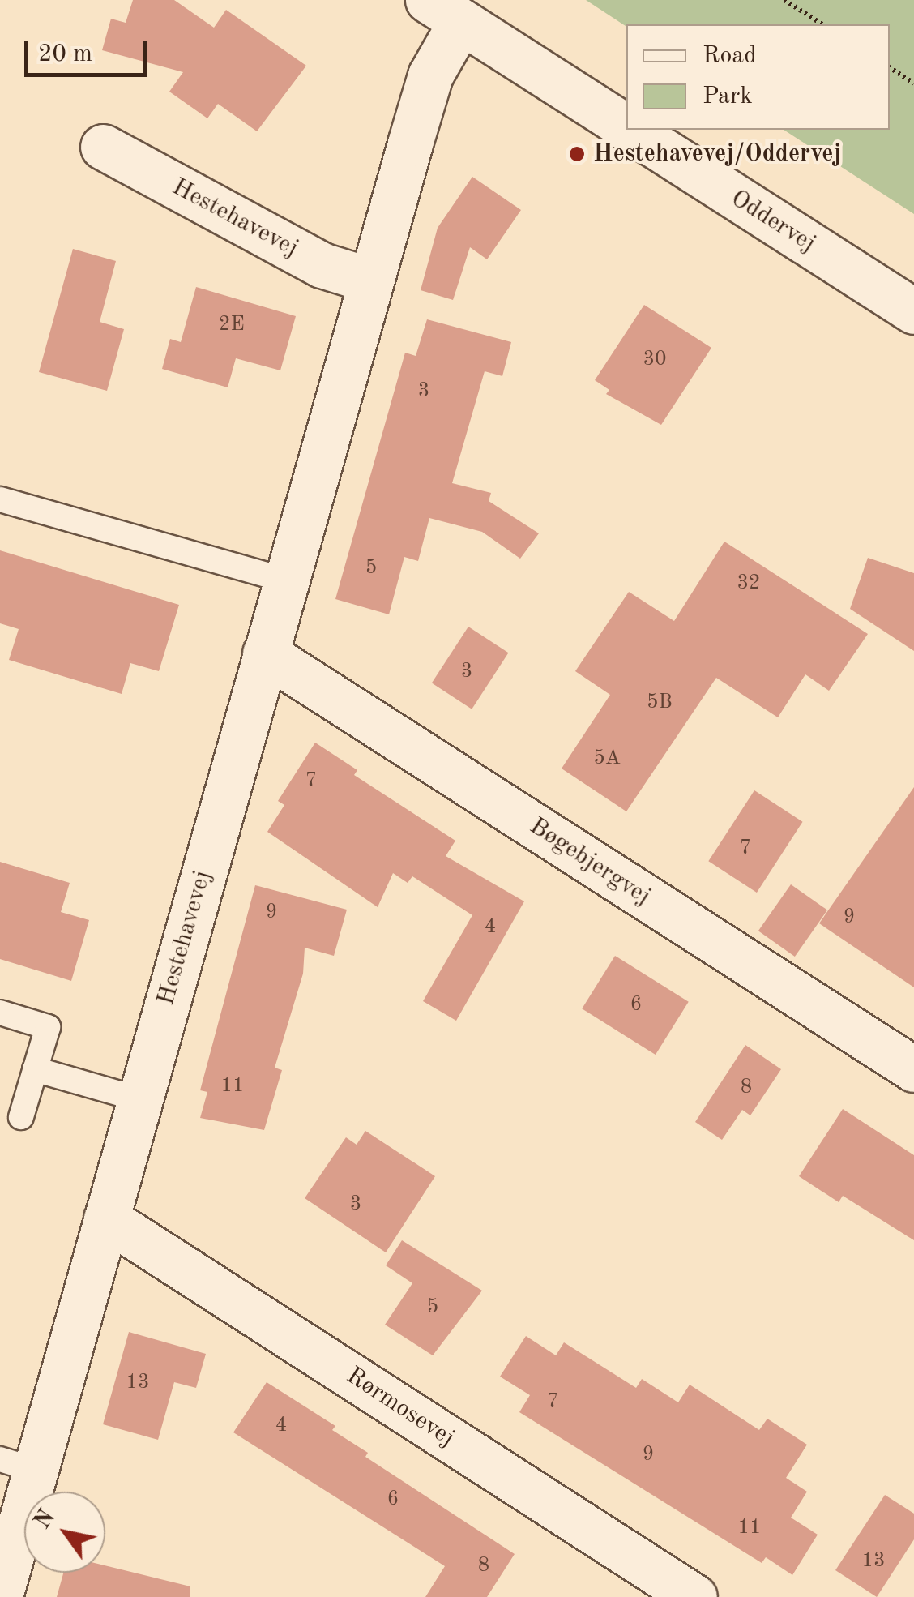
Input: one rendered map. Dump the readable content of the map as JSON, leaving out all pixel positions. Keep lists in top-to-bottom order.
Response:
{
  "streets": {
    "street": [
      "Hestehavevej",
      "Oddervej",
      "Bøgebjergvej",
      "Rørmosevej"
    ]
  },
  "crossings": [
    ["Hestehavevej", "Oddervej"],
    ["Hestehavevej", "Bøgebjergvej"],
    ["Hestehavevej", "Rørmosevej"]
  ],
  "places": ["Hestehavevej/Oddervej"],
  "house_numbers": [
    "2E",
    "30",
    "3",
    "5",
    "32",
    "3",
    "5B",
    "5A",
    "7",
    "7",
    "9",
    "9",
    "4",
    "6",
    "11",
    "8",
    "3",
    "5",
    "13",
    "7",
    "4",
    "9",
    "6",
    "11",
    "13",
    "8"
  ],
  "legend": ["Road", "Park"],
  "scale_bar": "20 m",
  "north": "top left"
}
